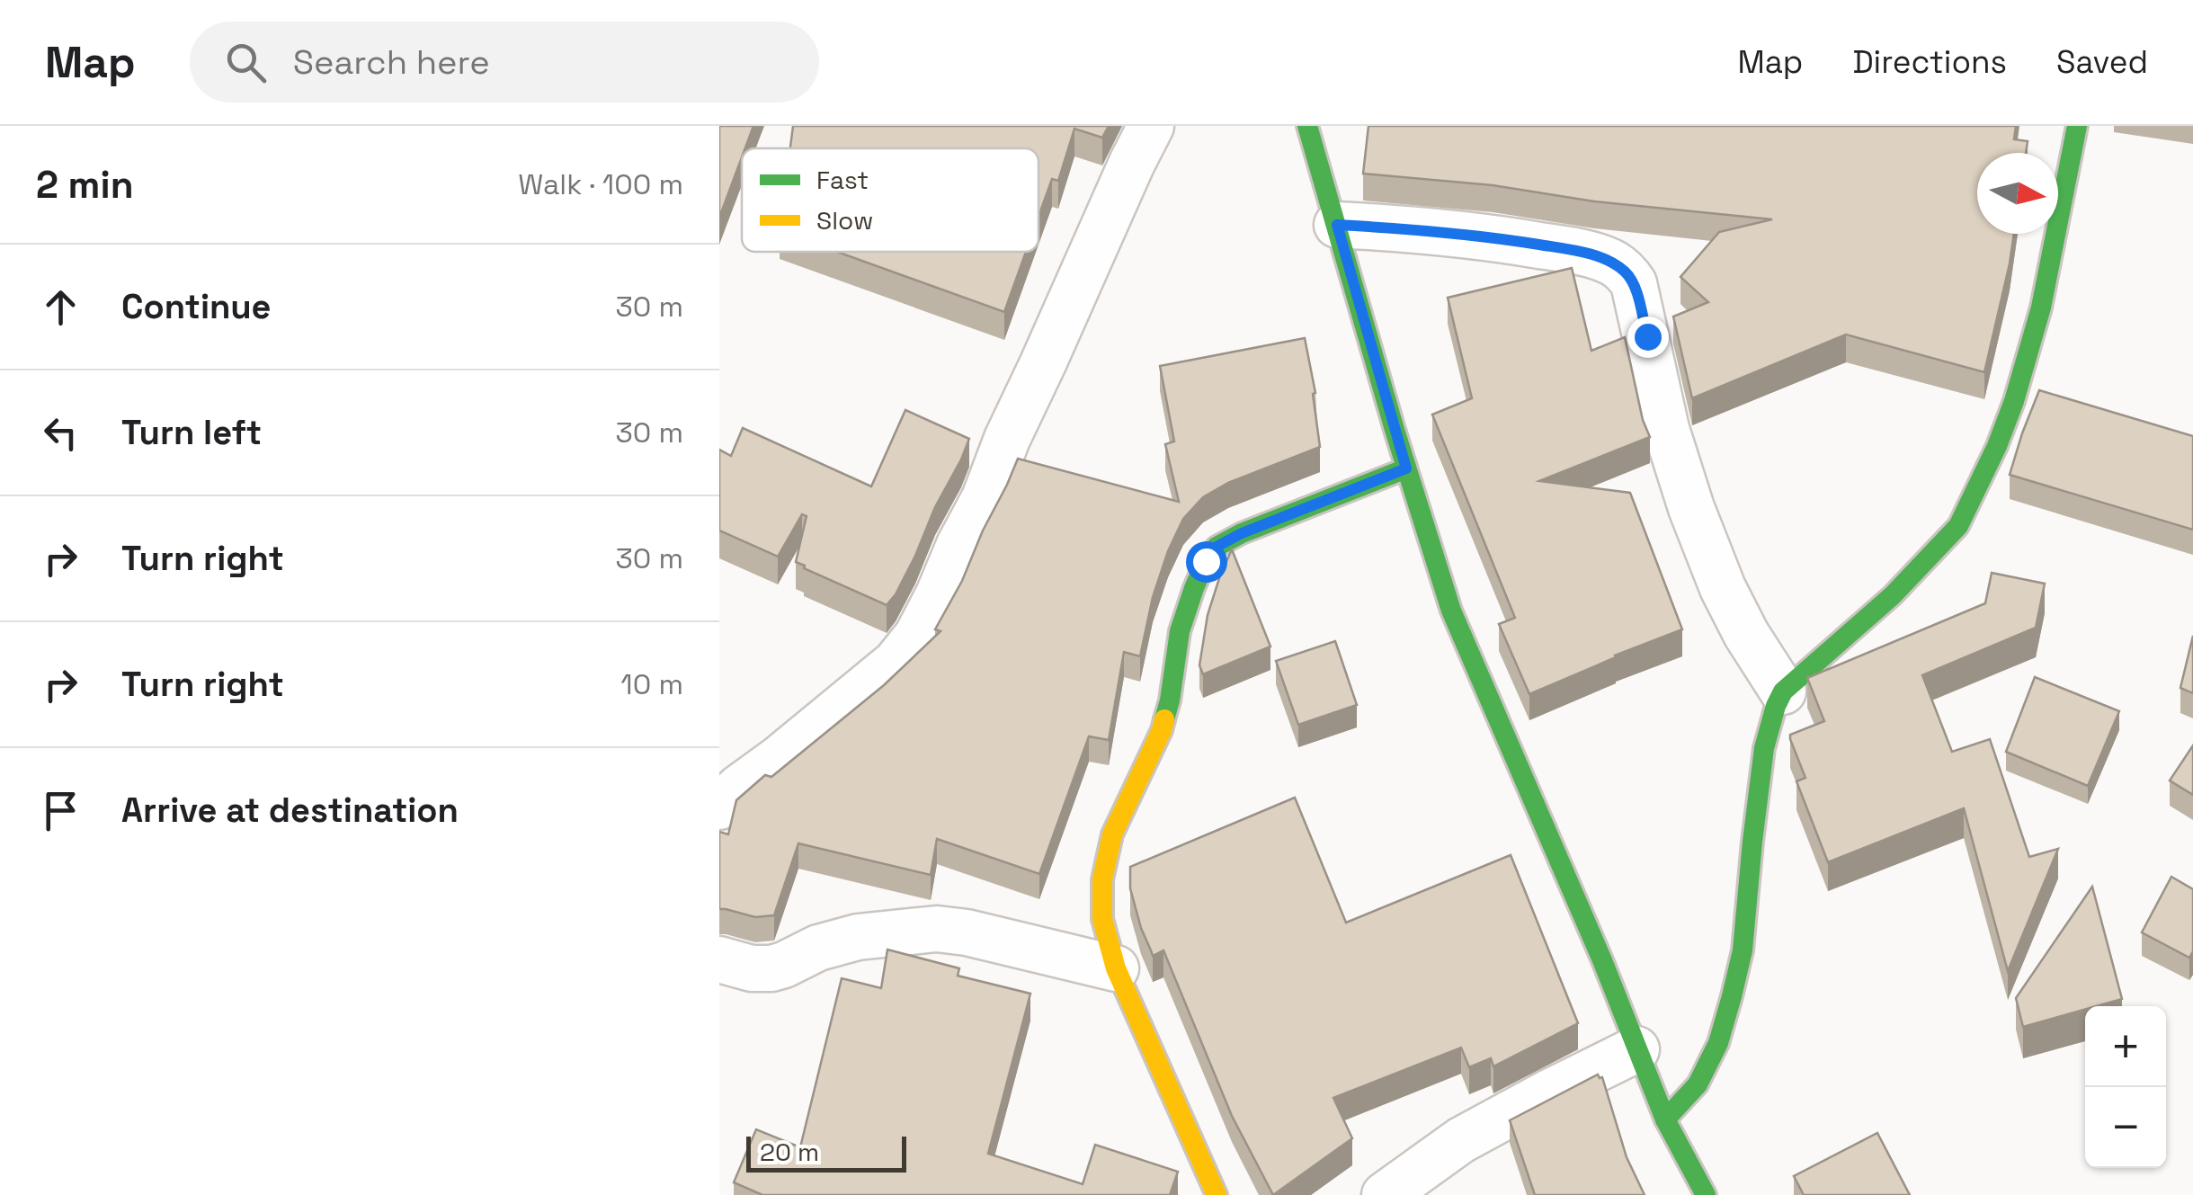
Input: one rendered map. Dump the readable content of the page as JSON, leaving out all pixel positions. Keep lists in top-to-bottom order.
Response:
{
  "legend": ["Fast", "Slow"],
  "scale_bar": "20 m",
  "north": "right",
  "page": {
    "header": "Map",
    "search": "Search here",
    "nav": ["Map", "Directions", "Saved"],
    "heading": ["2 min", "Walk · 100 m"],
    "list": [
      ["Continue", "30 m"],
      ["Turn left", "30 m"],
      ["Turn right", "30 m"],
      ["Turn right", "10 m"],
      "Arrive at destination"
    ],
    "map_buttons": ["+", "−"],
    "scale": "20 m"
  }
}
